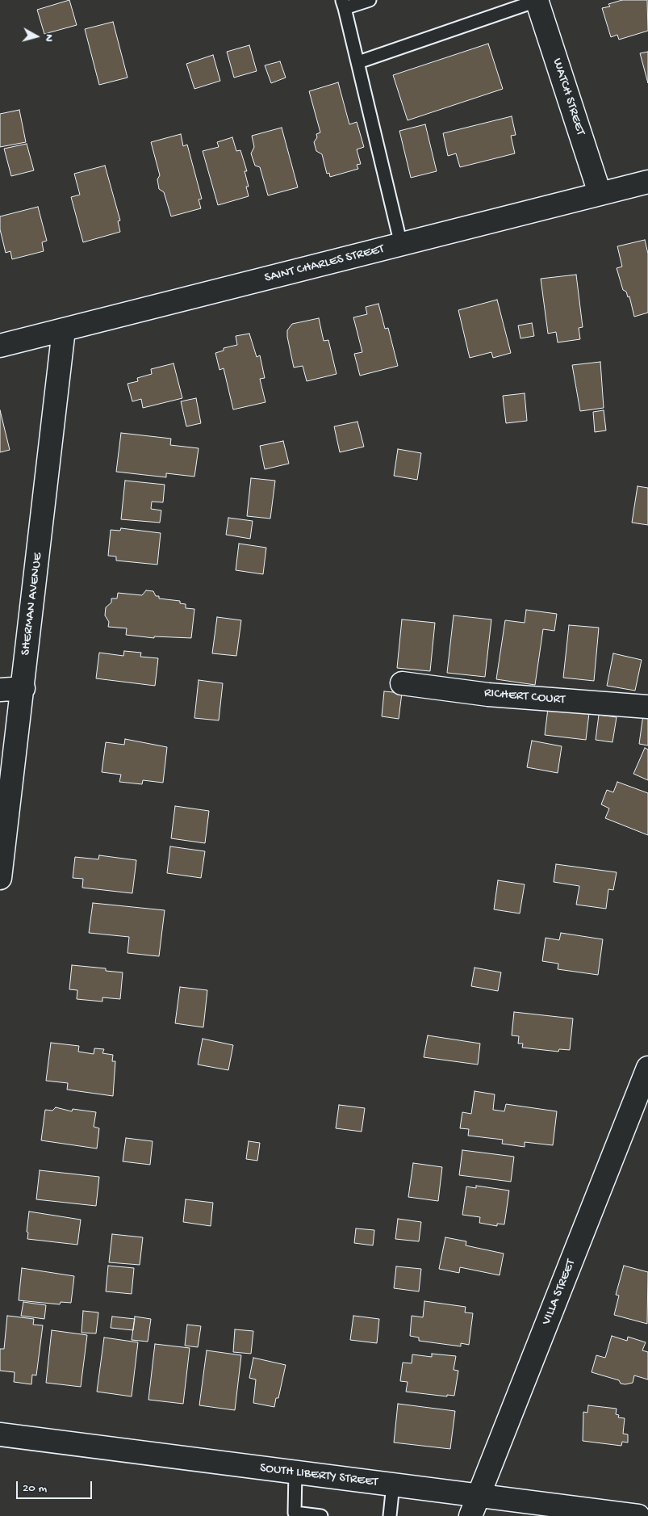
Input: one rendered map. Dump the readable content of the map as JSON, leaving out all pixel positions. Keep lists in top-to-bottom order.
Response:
{
  "streets": {
    "street": [
      "WATCH STREET",
      "SAINT CHARLES STREET",
      "SHERMAN AVENUE",
      "RICHERT COURT",
      "VILLA STREET",
      "SOUTH LIBERTY STREET"
    ]
  },
  "crossings": [
    ["WATCH STREET", "SAINT CHARLES STREET"],
    ["SAINT CHARLES STREET", "SHERMAN AVENUE"],
    ["VILLA STREET", "SOUTH LIBERTY STREET"]
  ],
  "scale_bar": "20 m",
  "north": "right"
}
